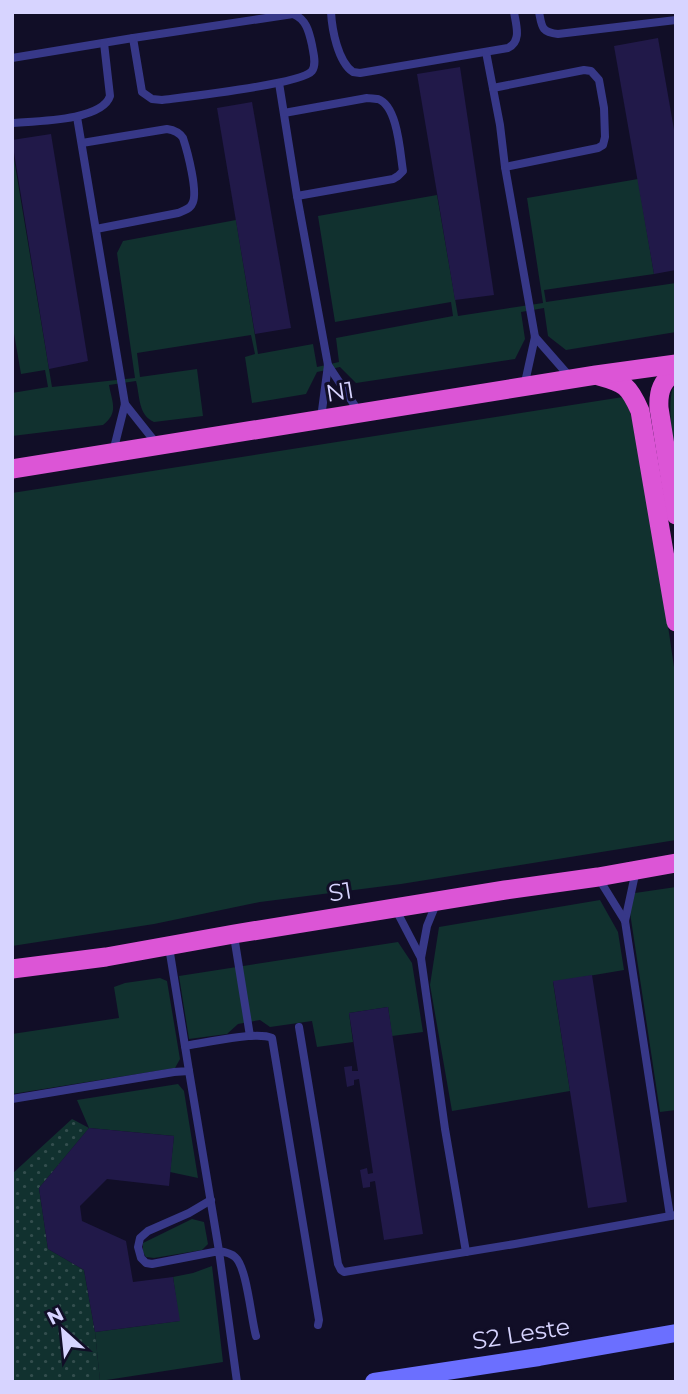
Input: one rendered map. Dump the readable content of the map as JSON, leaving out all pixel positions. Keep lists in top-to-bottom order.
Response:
{
  "streets": {
    "highway": ["N1", "S1"],
    "main road": ["S2 Leste"]
  },
  "north": "top left"
}
